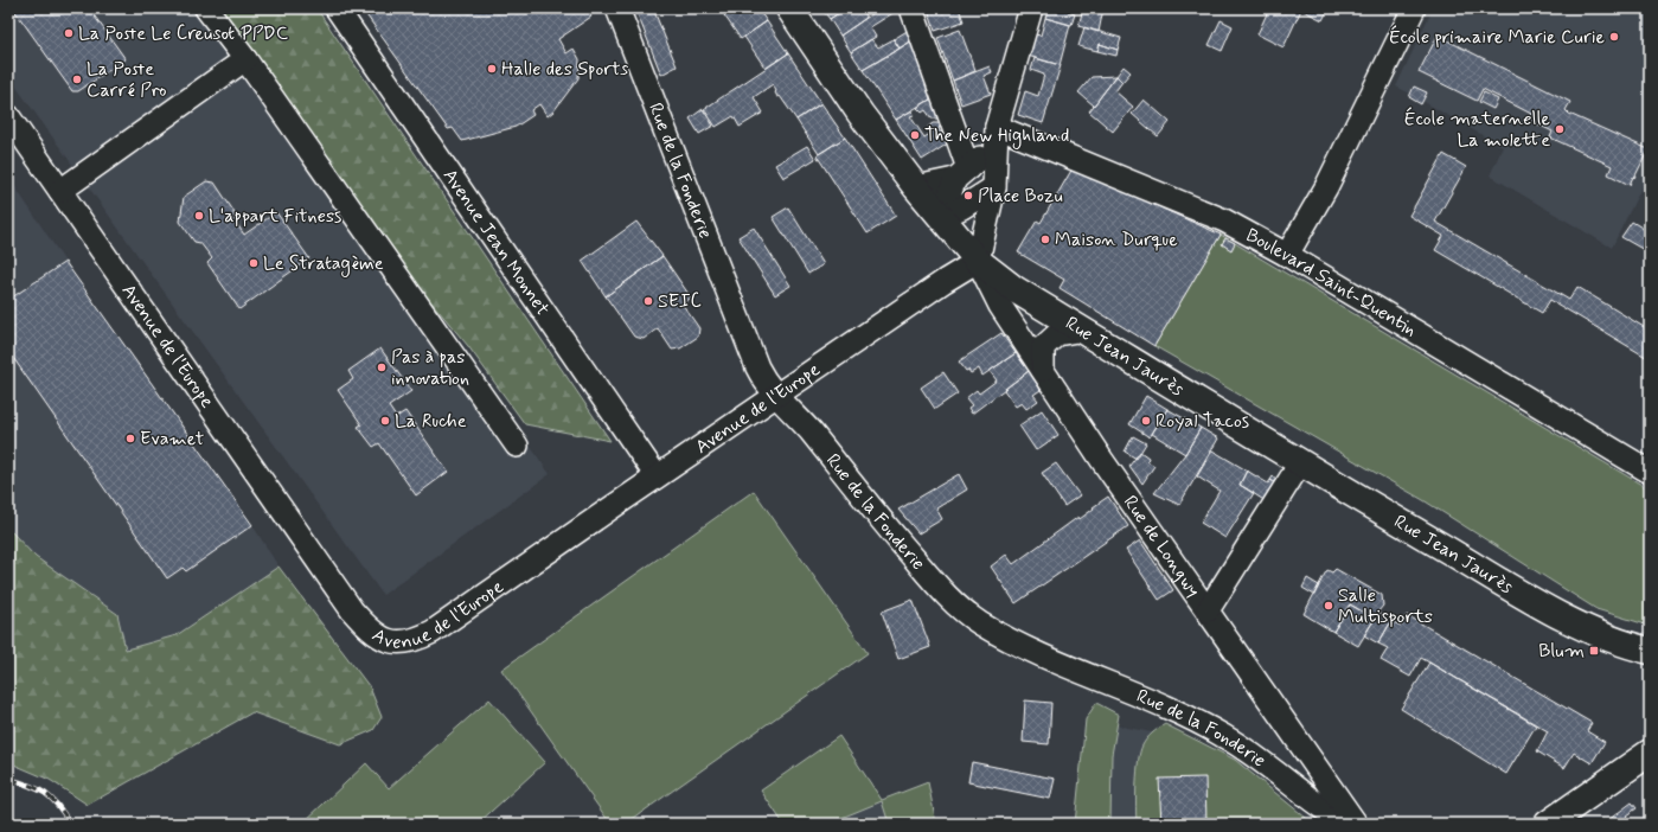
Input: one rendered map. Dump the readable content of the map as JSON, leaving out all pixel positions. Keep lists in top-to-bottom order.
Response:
{
  "streets": {
    "main road": ["Rue Jean Jaurès"],
    "street": [
      "Rue de la Fonderie",
      "Avenue Jean Monnet",
      "Boulevard Saint-Quentin",
      "Avenue de l'Europe",
      "Rue de Longwy"
    ]
  },
  "crossings": [
    ["Rue de la Fonderie", "Avenue de l'Europe"],
    ["Avenue Jean Monnet", "Avenue de l'Europe"],
    ["Avenue de l'Europe", "Rue Jean Jaurès"],
    ["Avenue de l'Europe", "Rue de Longwy"],
    ["Rue Jean Jaurès", "Rue de Longwy"]
  ],
  "places": {
    "other": [
      "La Poste Le Creusot PPDC",
      "École primaire Marie Curie",
      "Halle des Sports",
      "La Poste Carré Pro",
      "École maternelle La molette",
      "The New Highland",
      "Place Bozu",
      "L'appart Fitness",
      "Maison Durque",
      "Le Stratagème",
      "SEIC",
      "Pas à pas innovation",
      "La Ruche",
      "Royal Tacos",
      "Evamet",
      "Salle Multisports"
    ],
    "transit": ["Blum"]
  }
}
